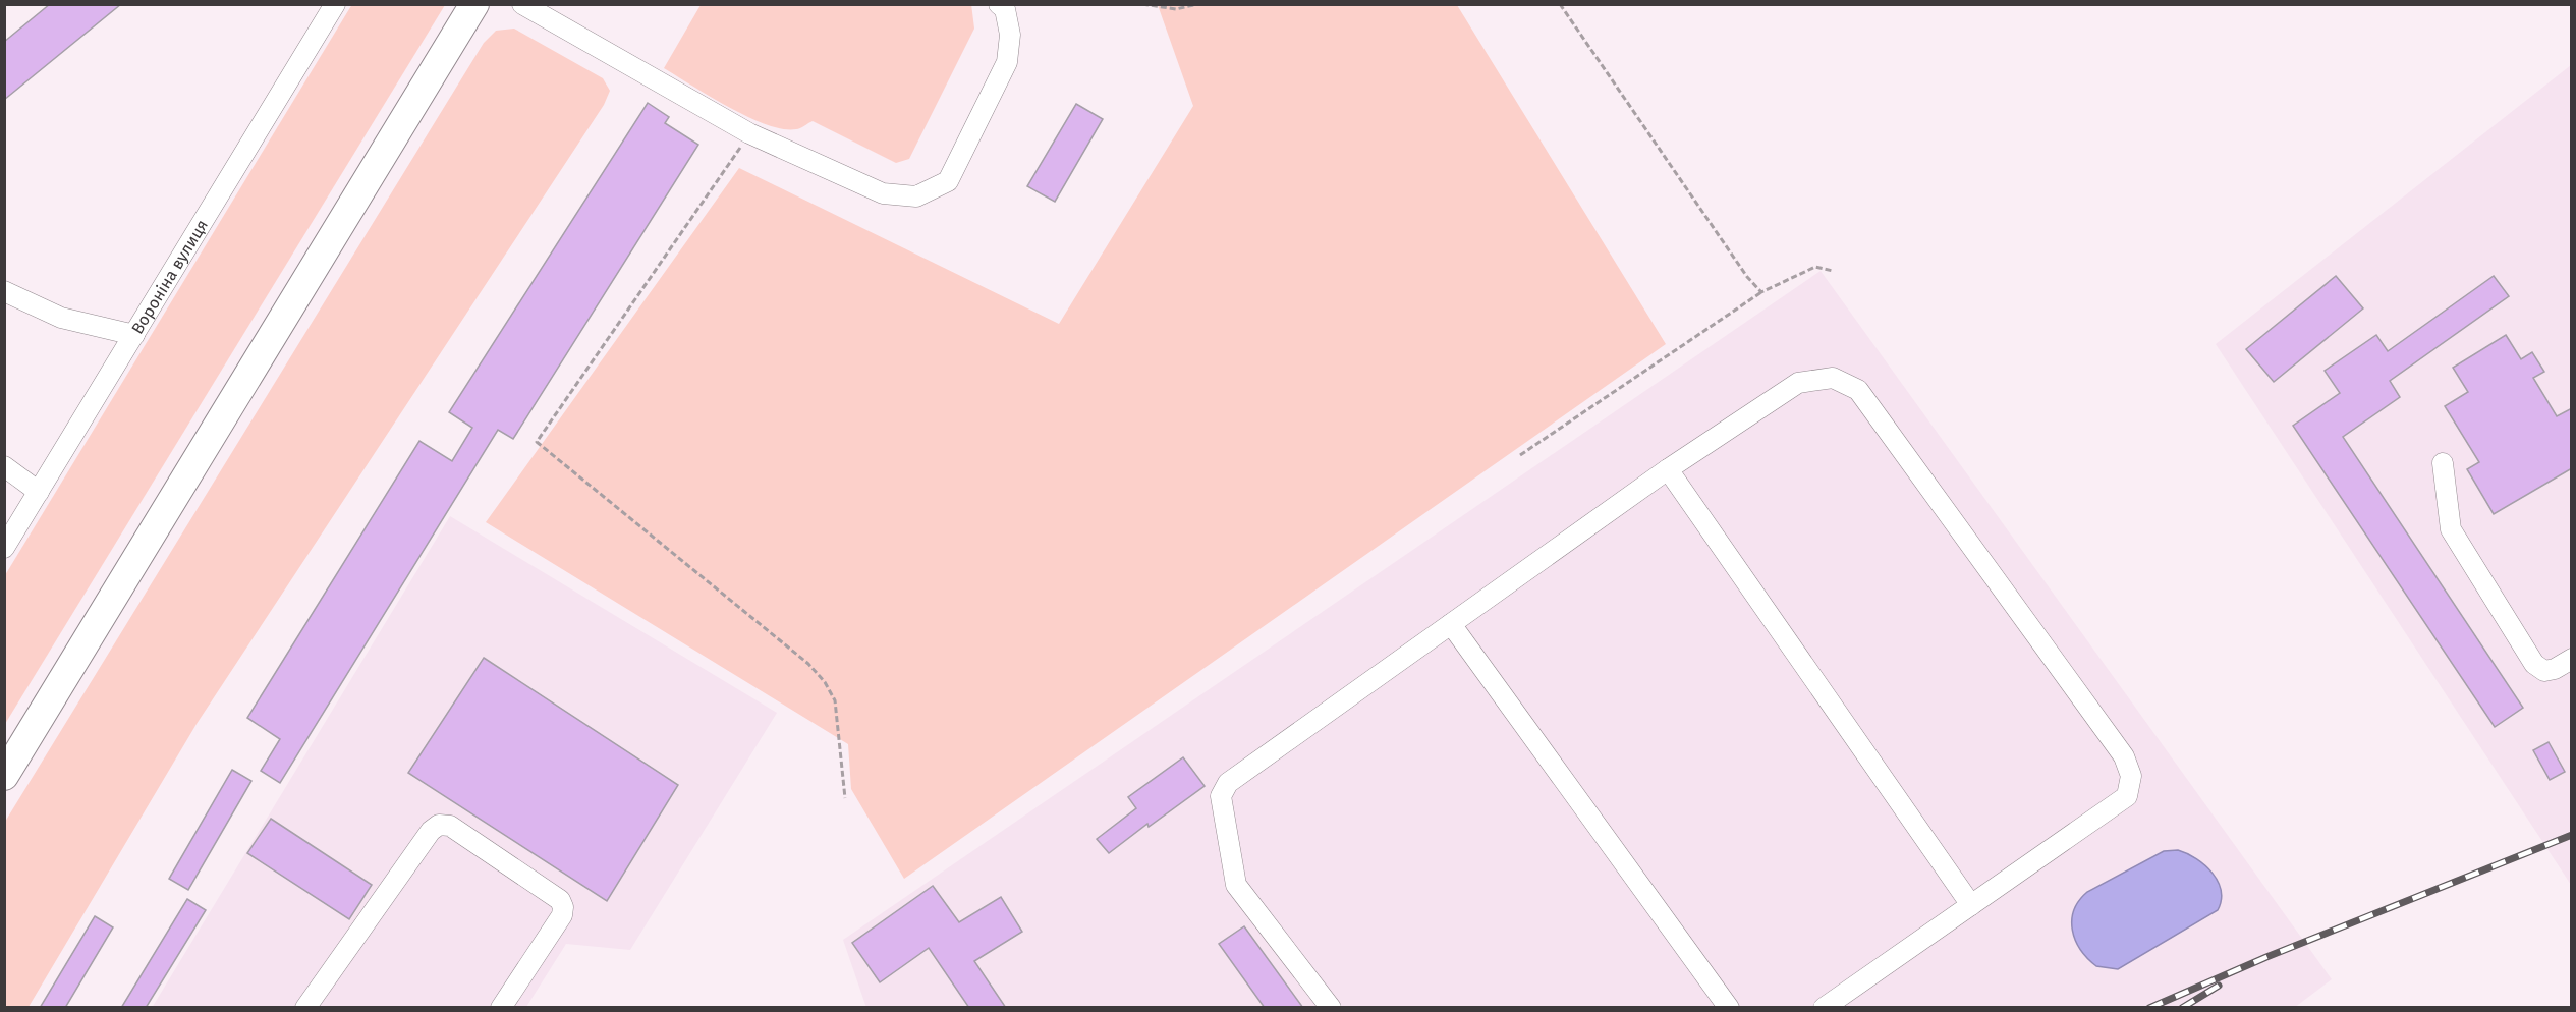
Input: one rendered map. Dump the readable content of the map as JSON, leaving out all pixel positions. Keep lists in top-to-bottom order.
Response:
{
  "streets": {
    "street": ["Вороніна вулиця"]
  }
}
